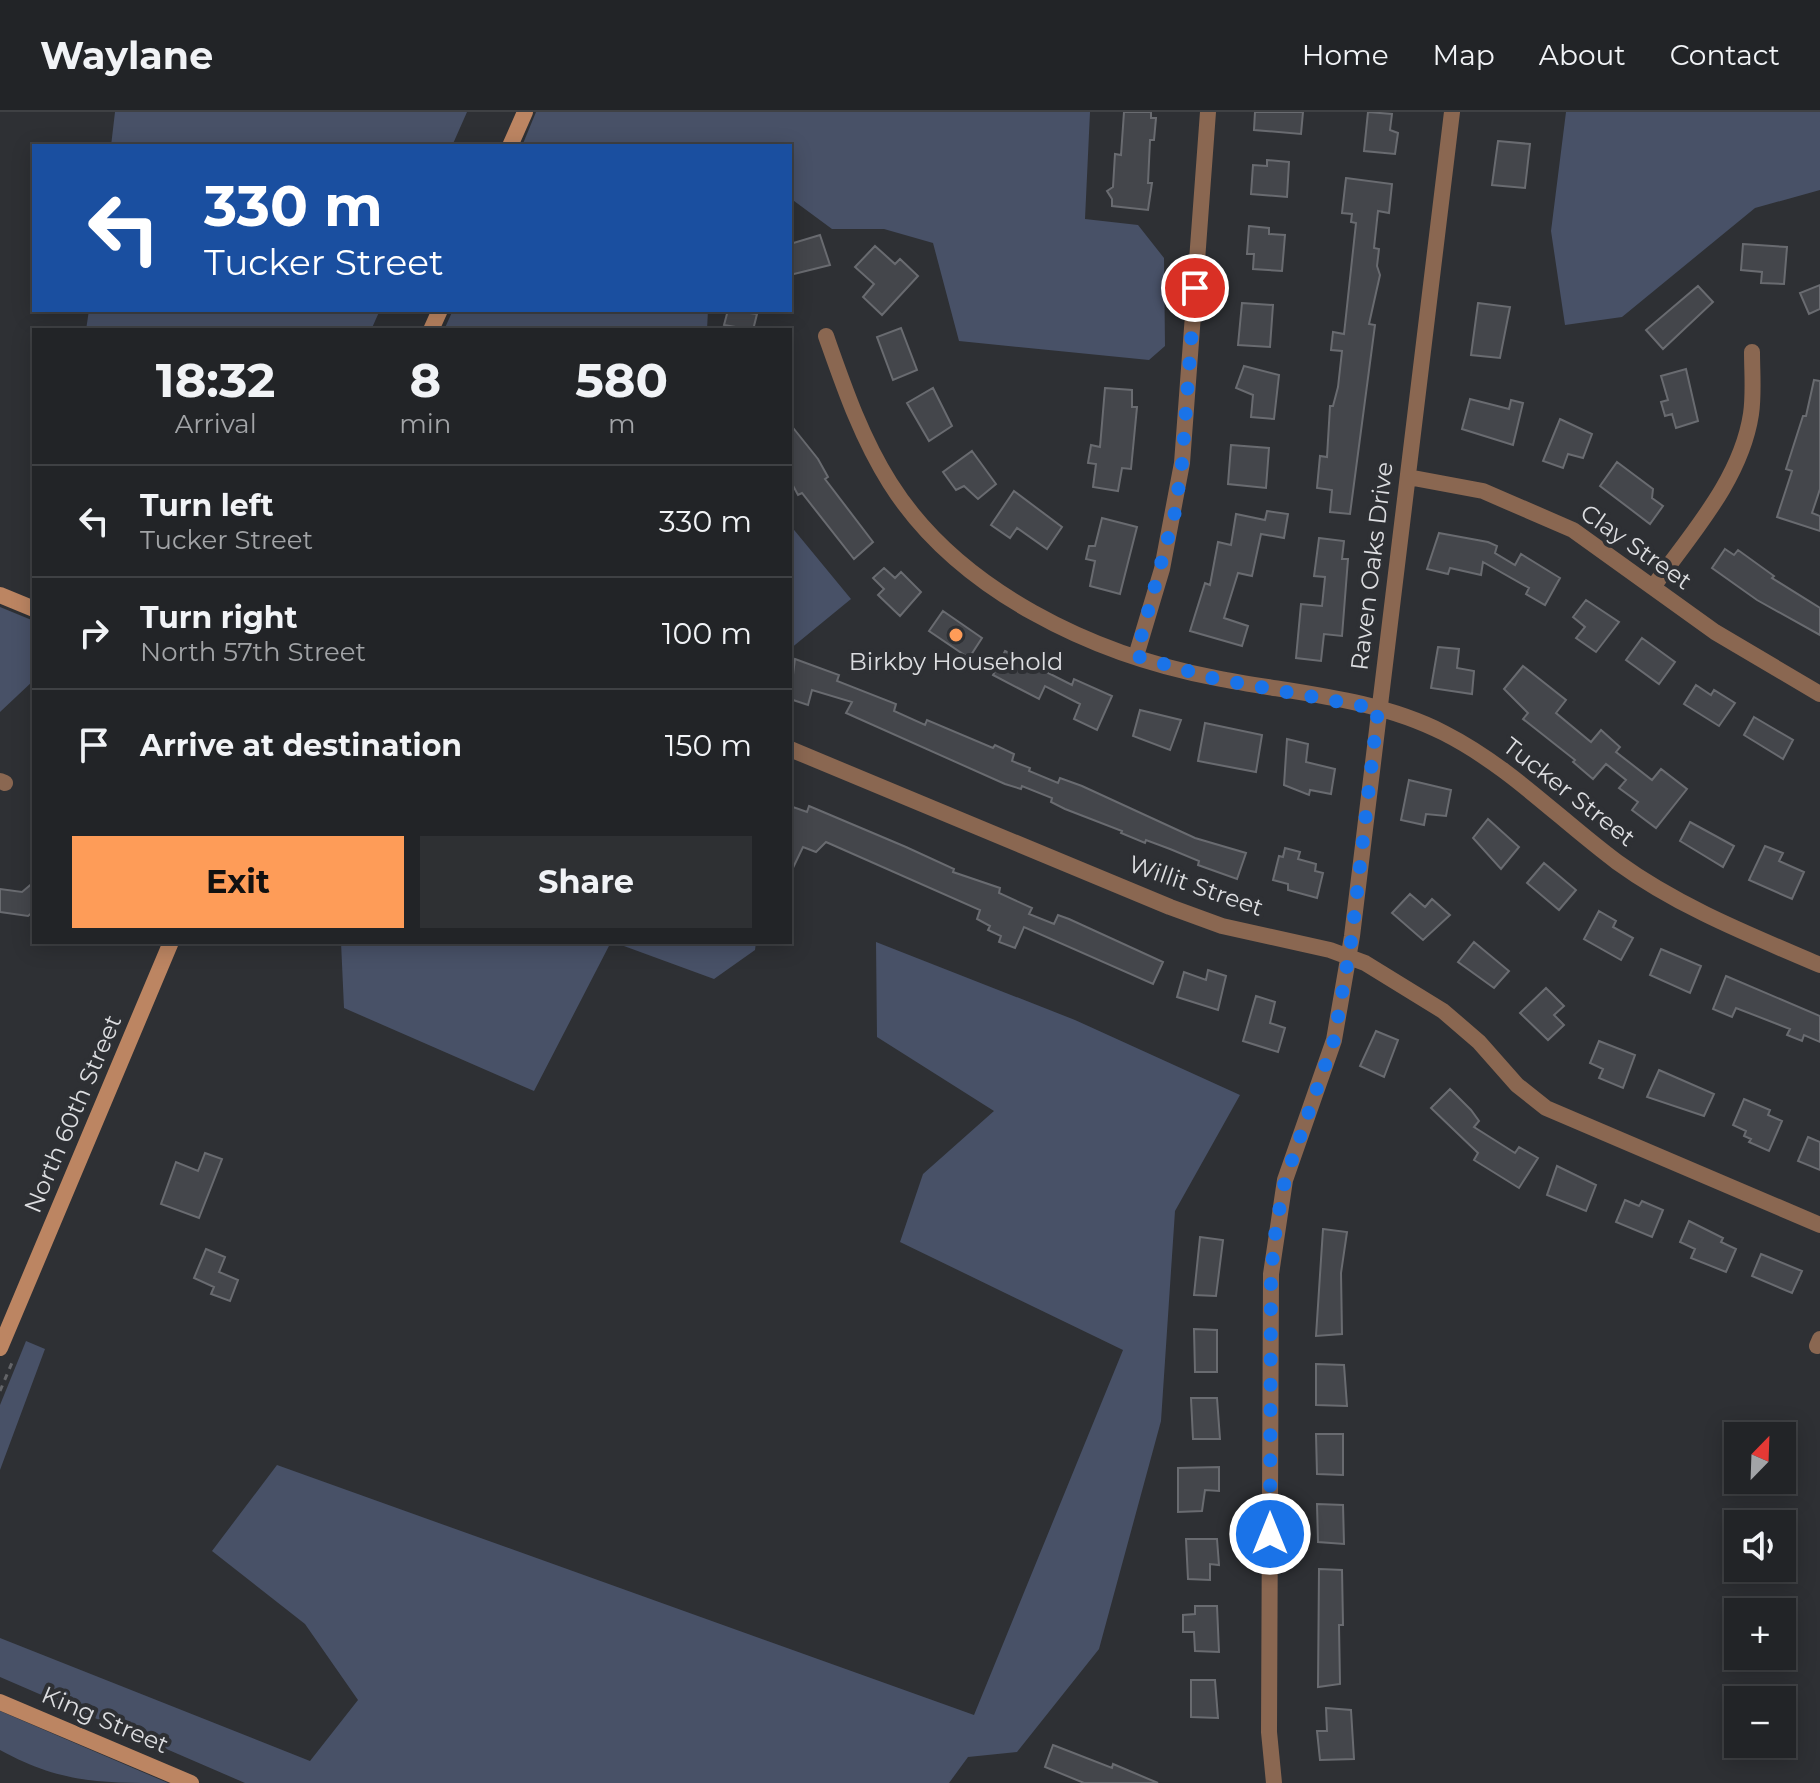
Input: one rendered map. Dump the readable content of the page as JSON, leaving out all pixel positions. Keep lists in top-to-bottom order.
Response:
{
  "streets": {
    "main road": ["North 60th Street", "King Street"],
    "street": [
      "Clay Street",
      "Raven Oaks Drive",
      "Tucker Street",
      "Willit Street"
    ]
  },
  "crossings": [
    ["Clay Street", "Raven Oaks Drive"],
    ["Raven Oaks Drive", "Tucker Street"],
    ["Raven Oaks Drive", "Willit Street"]
  ],
  "places": ["Birkby Household"],
  "north": "top right",
  "page": {
    "header": "Waylane",
    "nav": [
      "Home",
      "Map",
      "About",
      "Contact"
    ],
    "turn": ["330 m", "Tucker Street"],
    "eta": [
      "18:32",
      "Arrival",
      "8",
      "min",
      "580",
      "m"
    ],
    "list": [
      {
        "name": "Turn left",
        "note": "Tucker Street",
        "value": "330 m"
      },
      {
        "name": "Turn right",
        "note": "North 57th Street",
        "value": "100 m"
      },
      {
        "name": "Arrive at destination",
        "value": "150 m"
      }
    ],
    "buttons": ["Exit", "Share"],
    "map_buttons": ["+", "−"]
  }
}
